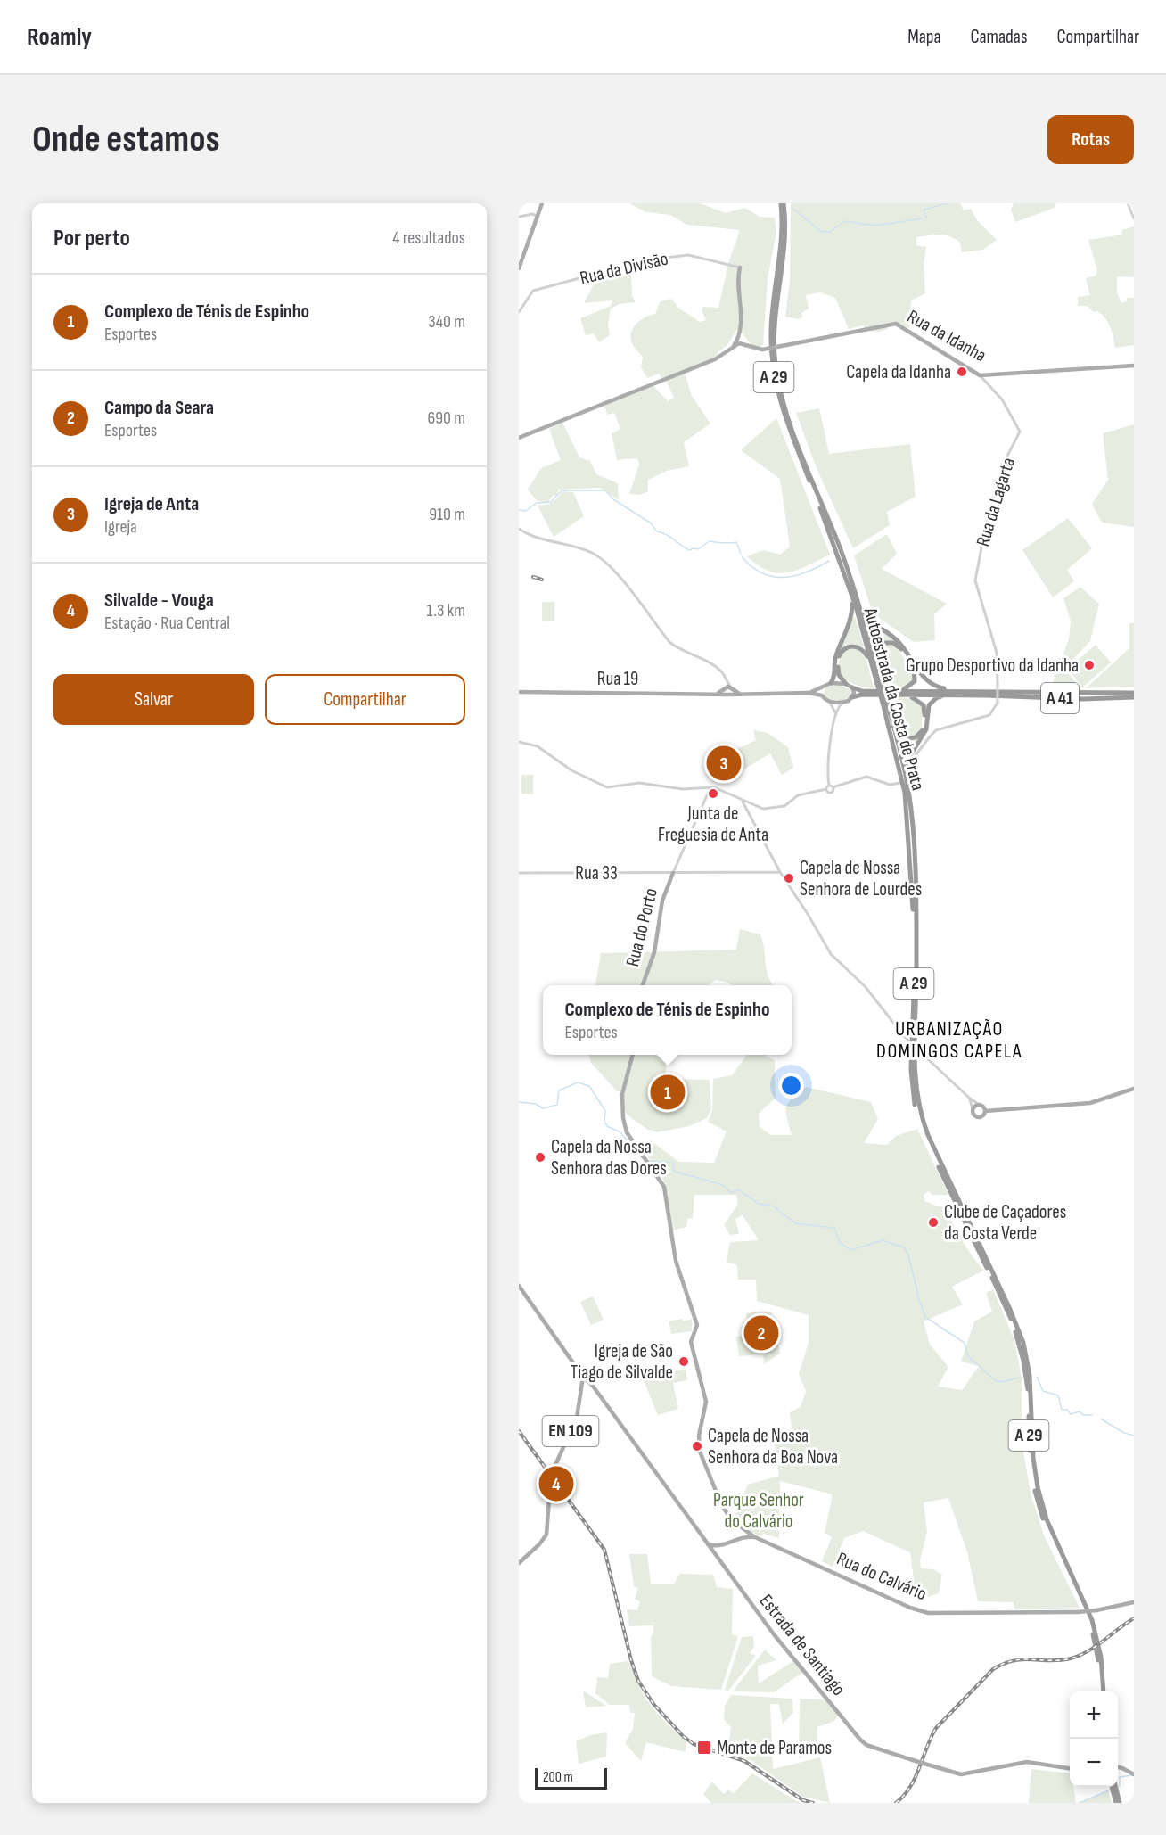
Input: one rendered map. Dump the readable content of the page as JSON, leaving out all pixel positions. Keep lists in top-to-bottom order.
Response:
{
  "streets": {
    "highway": ["A 29", "A 41", "Autoestrada da Costa de Prata"],
    "main road": [
      "Rua da Idanha",
      "Rua 19",
      "Rua do Porto",
      "EN 109",
      "Rua do Calvário",
      "Estrada de Santiago"
    ],
    "street": ["Rua da Divisão", "Rua da Lagarta", "Rua 33"]
  },
  "crossings": [
    ["Rua da Idanha", "Rua da Lagarta"],
    ["A 29", "Rua 19"],
    ["A 29", "A 41"],
    ["A 29", "Autoestrada da Costa de Prata"],
    ["Rua 19", "A 41"],
    ["Rua 33", "Rua do Porto"],
    ["EN 109", "Estrada de Santiago"],
    ["Rua do Calvário", "Estrada de Santiago"]
  ],
  "districts": ["URBANIZAÇÃO DOMINGOS CAPELA"],
  "parks": ["Parque Senhor do Calvário"],
  "places": {
    "other": [
      "Capela da Idanha",
      "Grupo Desportivo da Idanha",
      "Junta de Freguesia de Anta",
      "Capela de Nossa Senhora de Lourdes",
      "Capela da Nossa Senhora das Dores",
      "Clube de Caçadores da Costa Verde",
      "Igreja de São Tiago de Silvalde",
      "Capela de Nossa Senhora da Boa Nova"
    ],
    "transit": ["Monte de Paramos"]
  },
  "scale_bar": "200 m",
  "page": {
    "header": "Roamly",
    "nav": ["Mapa", "Camadas", "Compartilhar"],
    "buttons": [
      "Rotas",
      ["Salvar", "Compartilhar"]
    ],
    "title": "Onde estamos",
    "heading": ["Por perto", "4 resultados"],
    "list": [
      {
        "mark": "1",
        "name": "Complexo de Ténis de Espinho",
        "note": "Esportes",
        "value": "340 m"
      },
      {
        "mark": "2",
        "name": "Campo da Seara",
        "note": "Esportes",
        "value": "690 m"
      },
      {
        "mark": "3",
        "name": "Igreja de Anta",
        "note": "Igreja",
        "value": "910 m"
      },
      {
        "mark": "4",
        "name": "Silvalde - Vouga",
        "note": "Estação · Rua Central",
        "value": "1.3 km"
      }
    ],
    "pins": [
      "3",
      "1",
      "2",
      "4"
    ],
    "popup": ["Complexo de Ténis de Espinho", "Esportes"],
    "map_buttons": ["+", "−"],
    "scale": "200 m"
  }
}
